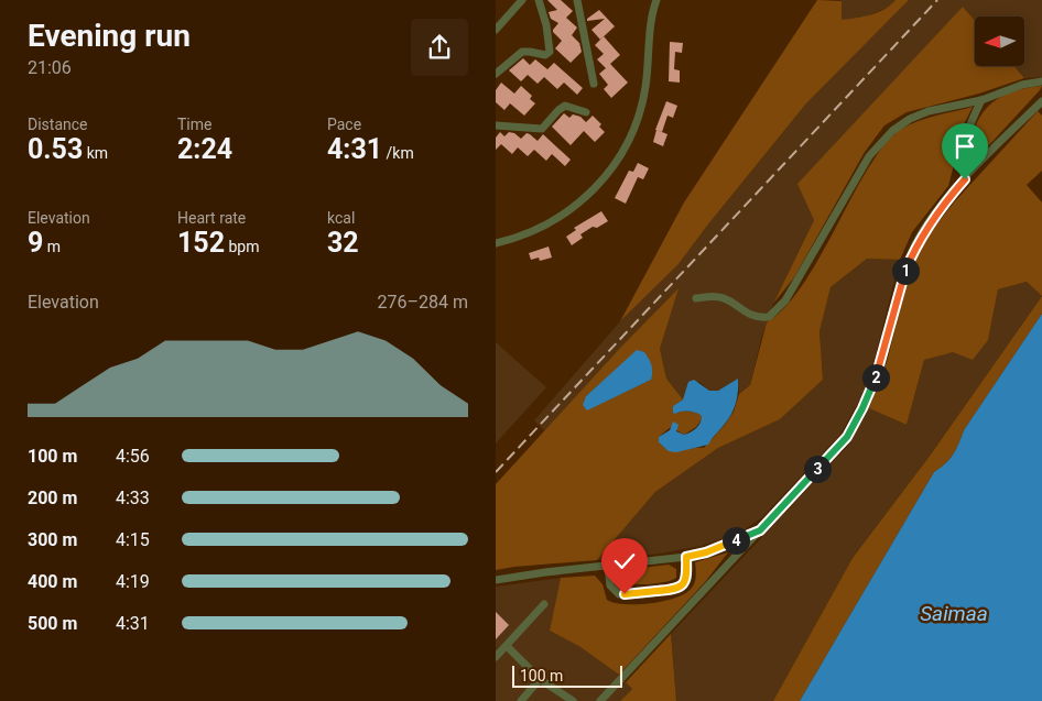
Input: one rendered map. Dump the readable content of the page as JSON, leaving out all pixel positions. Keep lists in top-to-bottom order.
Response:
{
  "water": ["Saimaa"],
  "scale_bar": "100 m",
  "north": "left",
  "page": {
    "heading": ["Evening run", "21:06"],
    "stats": [
      ["Distance", "0.53 km"],
      ["Time", "2:24"],
      ["Pace", "4:31 /km"],
      ["Elevation", "9 m"],
      ["Heart rate", "152 bpm"],
      ["kcal", "32"]
    ],
    "pins": [
      "1",
      "2",
      "3",
      "4"
    ],
    "chart": ["Elevation", "276–284 m"],
    "list": [
      {
        "name": "100 m",
        "note": "4:56"
      },
      {
        "name": "200 m",
        "note": "4:33"
      },
      {
        "name": "300 m",
        "note": "4:15"
      },
      {
        "name": "400 m",
        "note": "4:19"
      },
      {
        "name": "500 m",
        "note": "4:31"
      }
    ],
    "scale": "100 m"
  }
}
